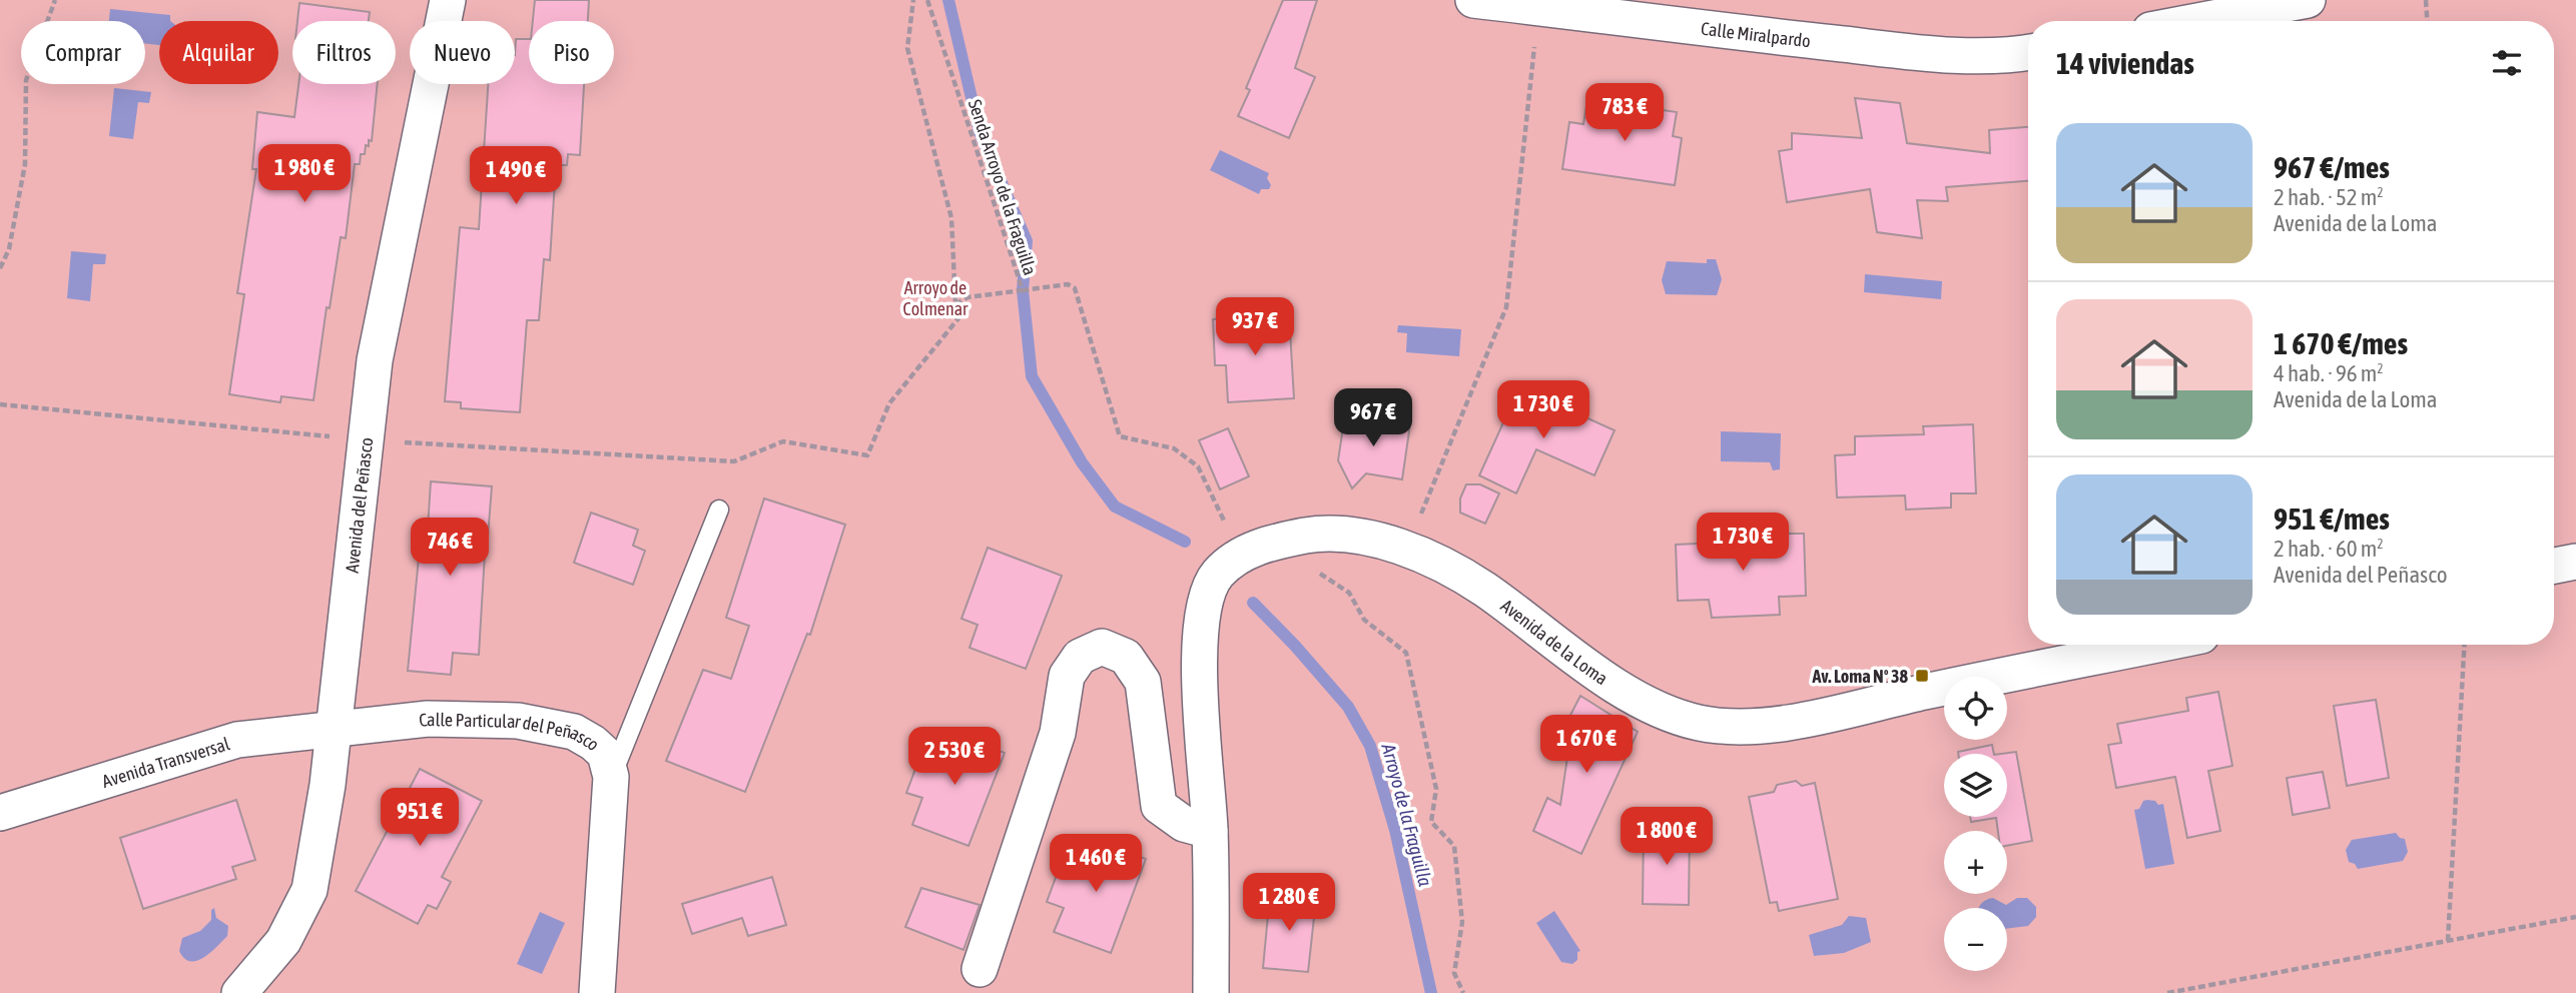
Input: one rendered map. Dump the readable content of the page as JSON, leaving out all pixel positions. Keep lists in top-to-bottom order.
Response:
{
  "streets": {
    "street": [
      "Calle Miralpardo",
      "Avenida del Peñasco",
      "Avenida de la Loma",
      "Calle Particular del Peñasco",
      "Avenida Transversal"
    ],
    "path": ["Senda Arroyo de la Fraguilla"]
  },
  "crossings": [
    ["Senda Arroyo de la Fraguilla", "Avenida de la Loma"],
    ["Avenida del Peñasco", "Calle Particular del Peñasco"],
    ["Avenida del Peñasco", "Avenida Transversal"],
    ["Calle Particular del Peñasco", "Avenida Transversal"]
  ],
  "water": ["Arroyo de la Fraguilla"],
  "parks": ["Arroyo de Colmenar"],
  "places": {
    "transit": ["Av. Loma Nº 38"]
  },
  "page": {
    "chip": [
      "Comprar",
      "Alquilar",
      "Filtros",
      "Nuevo",
      "Piso"
    ],
    "heading": "14 viviendas",
    "price": [
      "783 €",
      "1 980 €",
      "1 490 €",
      "937 €",
      "1 730 €",
      "967 €",
      "1 730 €",
      "746 €",
      "1 670 €",
      "2 530 €",
      "951 €",
      "1 800 €",
      "1 460 €",
      "1 280 €"
    ],
    "list": [
      {
        "name": "967 €/mes",
        "note": "2 hab. · 52 m² · Avenida de la Loma"
      },
      {
        "name": "1 670 €/mes",
        "note": "4 hab. · 96 m² · Avenida de la Loma"
      },
      {
        "name": "951 €/mes",
        "note": "2 hab. · 60 m² · Avenida del Peñasco"
      }
    ],
    "map_buttons": ["+", "−"]
  }
}
